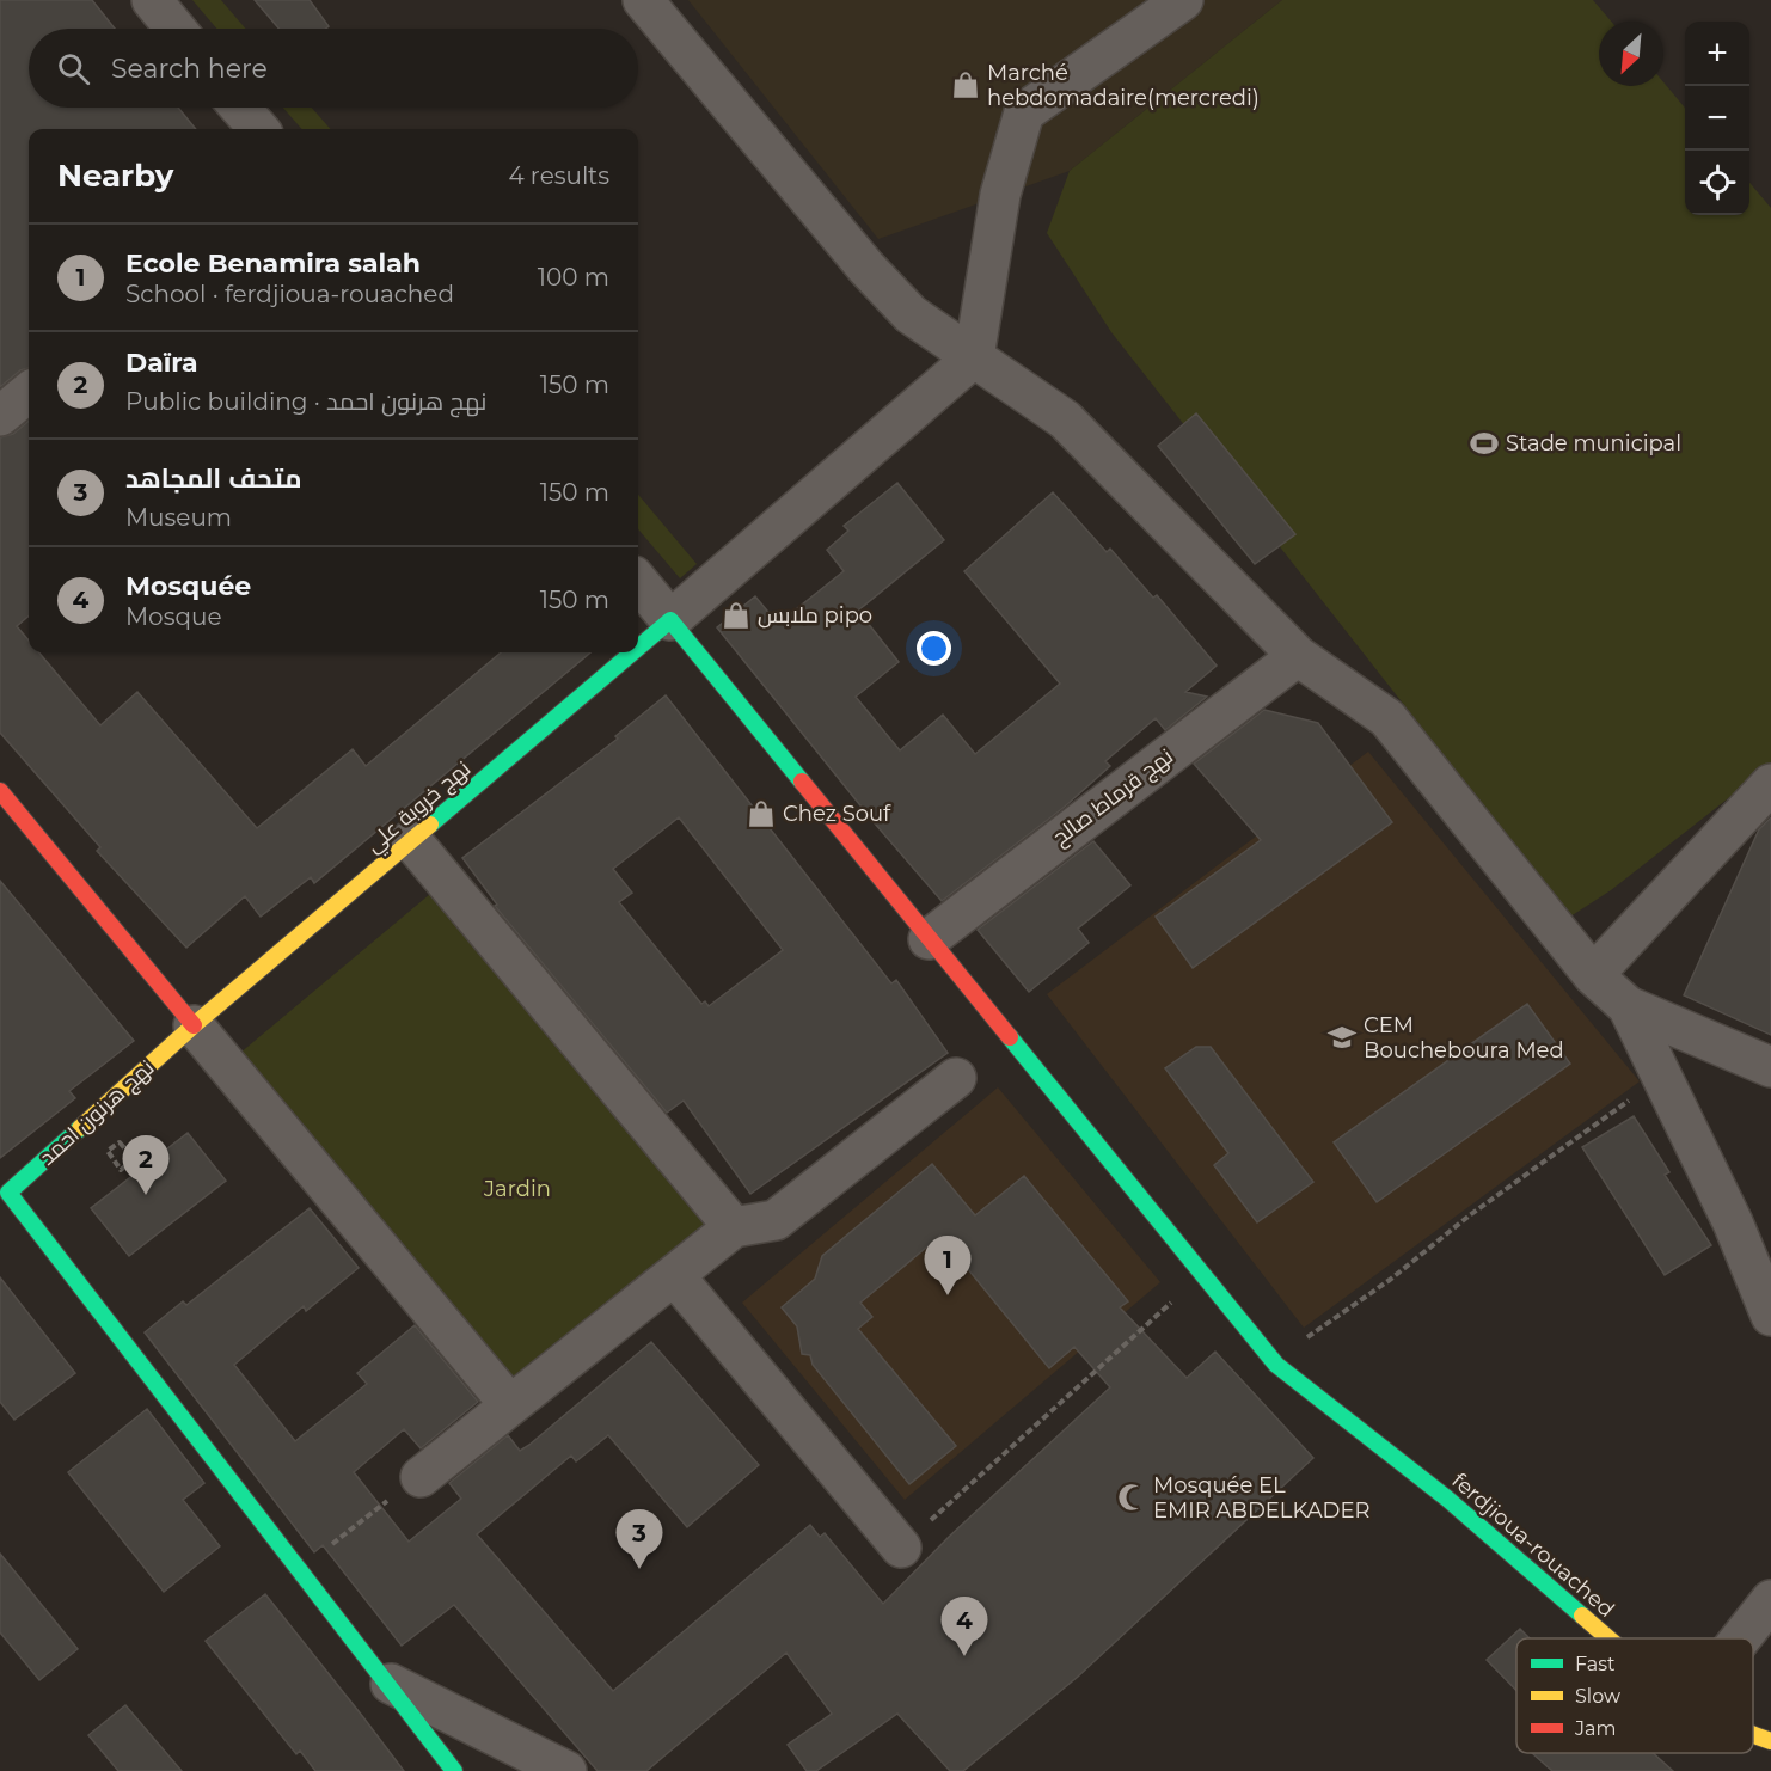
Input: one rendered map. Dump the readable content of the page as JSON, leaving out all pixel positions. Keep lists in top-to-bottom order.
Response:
{
  "streets": {
    "main road": ["نهج خروبة علي", "نهج هرنون احمد", "ferdjioua-rouached"],
    "street": ["نهج قرماط صالح"]
  },
  "crossings": [
    ["نهج قرماط صالح", "ferdjioua-rouached"],
    ["نهج خروبة علي", "نهج هرنون احمد"],
    ["نهج خروبة علي", "ferdjioua-rouached"]
  ],
  "parks": ["Jardin"],
  "places": {
    "shop": ["Marché hebdomadaire(mercredi)", "ملابس pipo", "Chez Souf"],
    "sports": ["Stade municipal"],
    "school or university": ["CEM Boucheboura Med"],
    "mosque": ["Mosquée EL EMIR ABDELKADER"]
  },
  "legend": ["Fast", "Slow", "Jam"],
  "north": "bottom left",
  "page": {
    "map_buttons": ["+", "−"],
    "search": "Search here",
    "heading": ["Nearby", "4 results"],
    "list": [
      {
        "mark": "1",
        "name": "Ecole Benamira salah",
        "note": "School · ferdjioua-rouached",
        "value": "100 m"
      },
      {
        "mark": "2",
        "name": "Daïra",
        "note": "Public building · نهج هرنون احمد",
        "value": "150 m"
      },
      {
        "mark": "3",
        "name": "متحف المجاهد",
        "note": "Museum",
        "value": "150 m"
      },
      {
        "mark": "4",
        "name": "Mosquée",
        "note": "Mosque",
        "value": "150 m"
      }
    ],
    "pins": [
      "2",
      "1",
      "3",
      "4"
    ]
  }
}
